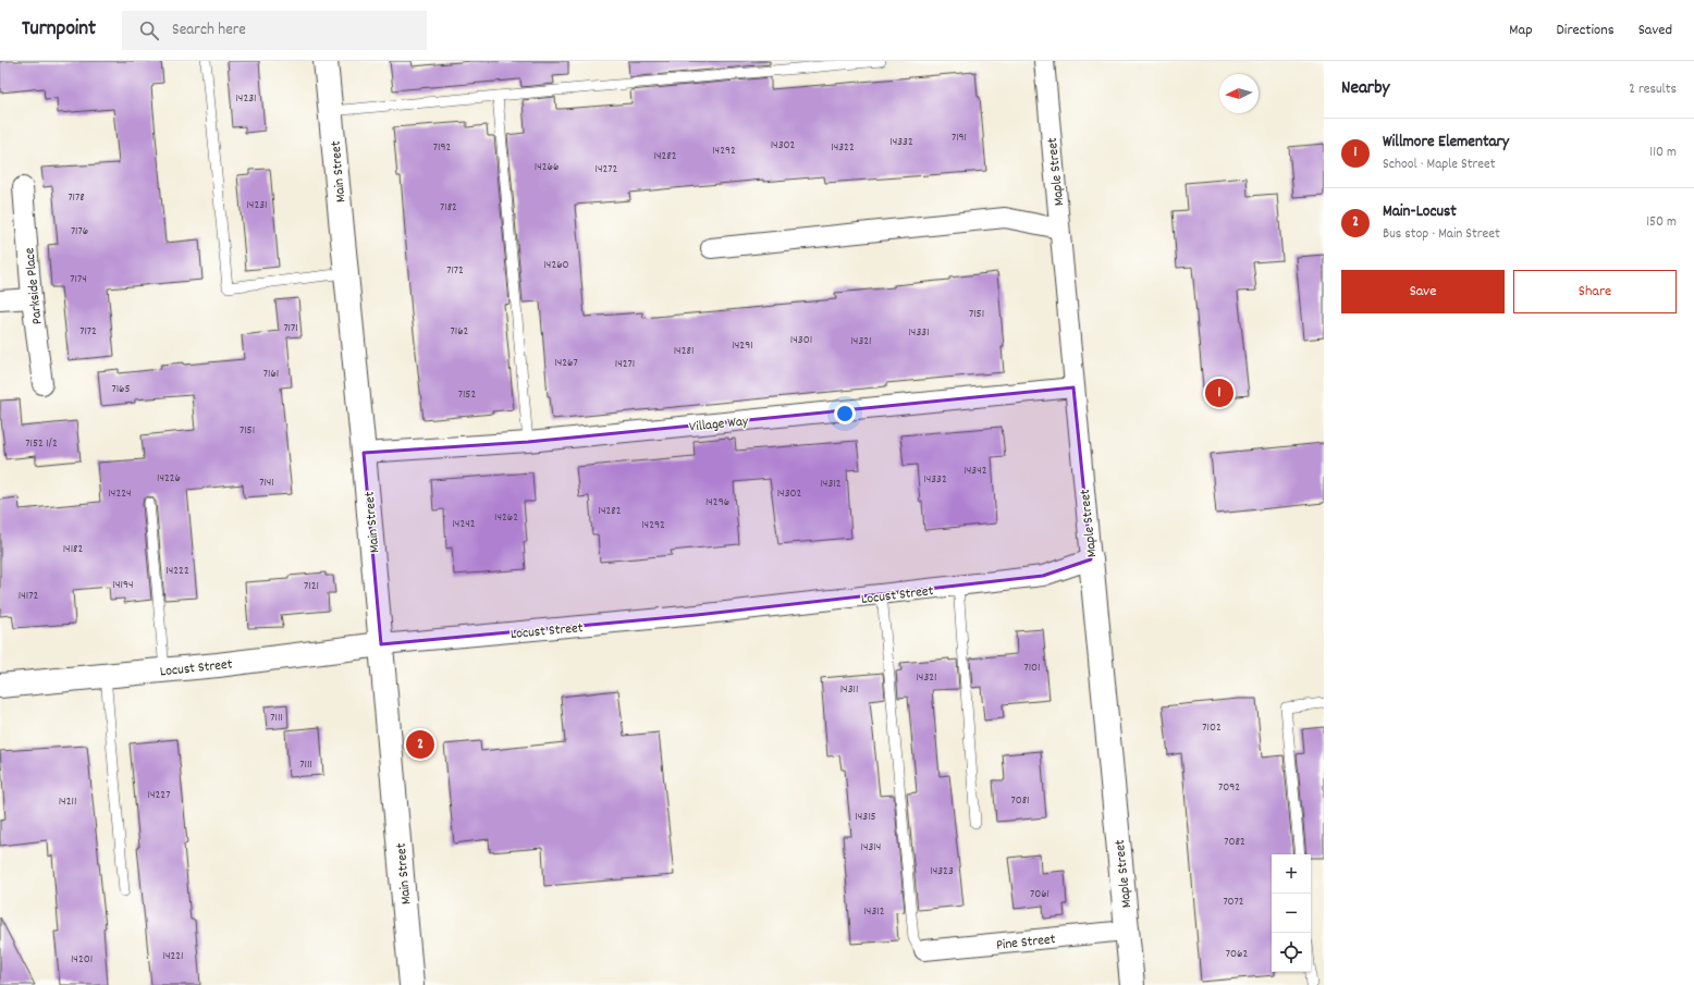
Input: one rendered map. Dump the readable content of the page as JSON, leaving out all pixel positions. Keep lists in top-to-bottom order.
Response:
{
  "streets": {
    "street": [
      "Main Street",
      "Maple Street",
      "Parkside Place",
      "Village Way",
      "Locust Street",
      "Pine Street"
    ]
  },
  "crossings": [
    ["Main Street", "Village Way"],
    ["Main Street", "Locust Street"],
    ["Maple Street", "Village Way"],
    ["Maple Street", "Locust Street"],
    ["Maple Street", "Pine Street"]
  ],
  "house_numbers": [
    "14231",
    "7191",
    "14332",
    "14302",
    "7192",
    "14322",
    "14292",
    "14282",
    "14266",
    "14272",
    "7178",
    "14231",
    "7182",
    "7176",
    "14260",
    "7172",
    "7174",
    "7151",
    "7171",
    "7172",
    "7162",
    "14331",
    "14301",
    "14321",
    "14291",
    "14281",
    "14267",
    "14271",
    "7161",
    "7165",
    "7152",
    "7151",
    "7152 1/2",
    "14342",
    "14226",
    "14332",
    "7141",
    "14312",
    "14224",
    "14302",
    "14296",
    "14282",
    "14262",
    "14242",
    "14292",
    "14182",
    "14222",
    "14194",
    "7121",
    "14172",
    "7101",
    "14321",
    "14311",
    "7111",
    "7102",
    "7111",
    "7092",
    "14227",
    "7081",
    "14211",
    "14315",
    "7082",
    "14314",
    "14323",
    "7061",
    "7072",
    "14312",
    "7062",
    "14221",
    "14201"
  ],
  "north": "left",
  "page": {
    "header": "Turnpoint",
    "search": "Search here",
    "nav": ["Map", "Directions", "Saved"],
    "heading": ["Nearby", "2 results"],
    "list": [
      {
        "mark": "1",
        "name": "Willmore Elementary",
        "note": "School · Maple Street",
        "value": "110 m"
      },
      {
        "mark": "2",
        "name": "Main-Locust",
        "note": "Bus stop · Main Street",
        "value": "150 m"
      }
    ],
    "buttons": ["Save", "Share"],
    "pins": ["1", "2"],
    "map_buttons": ["+", "−"]
  }
}
